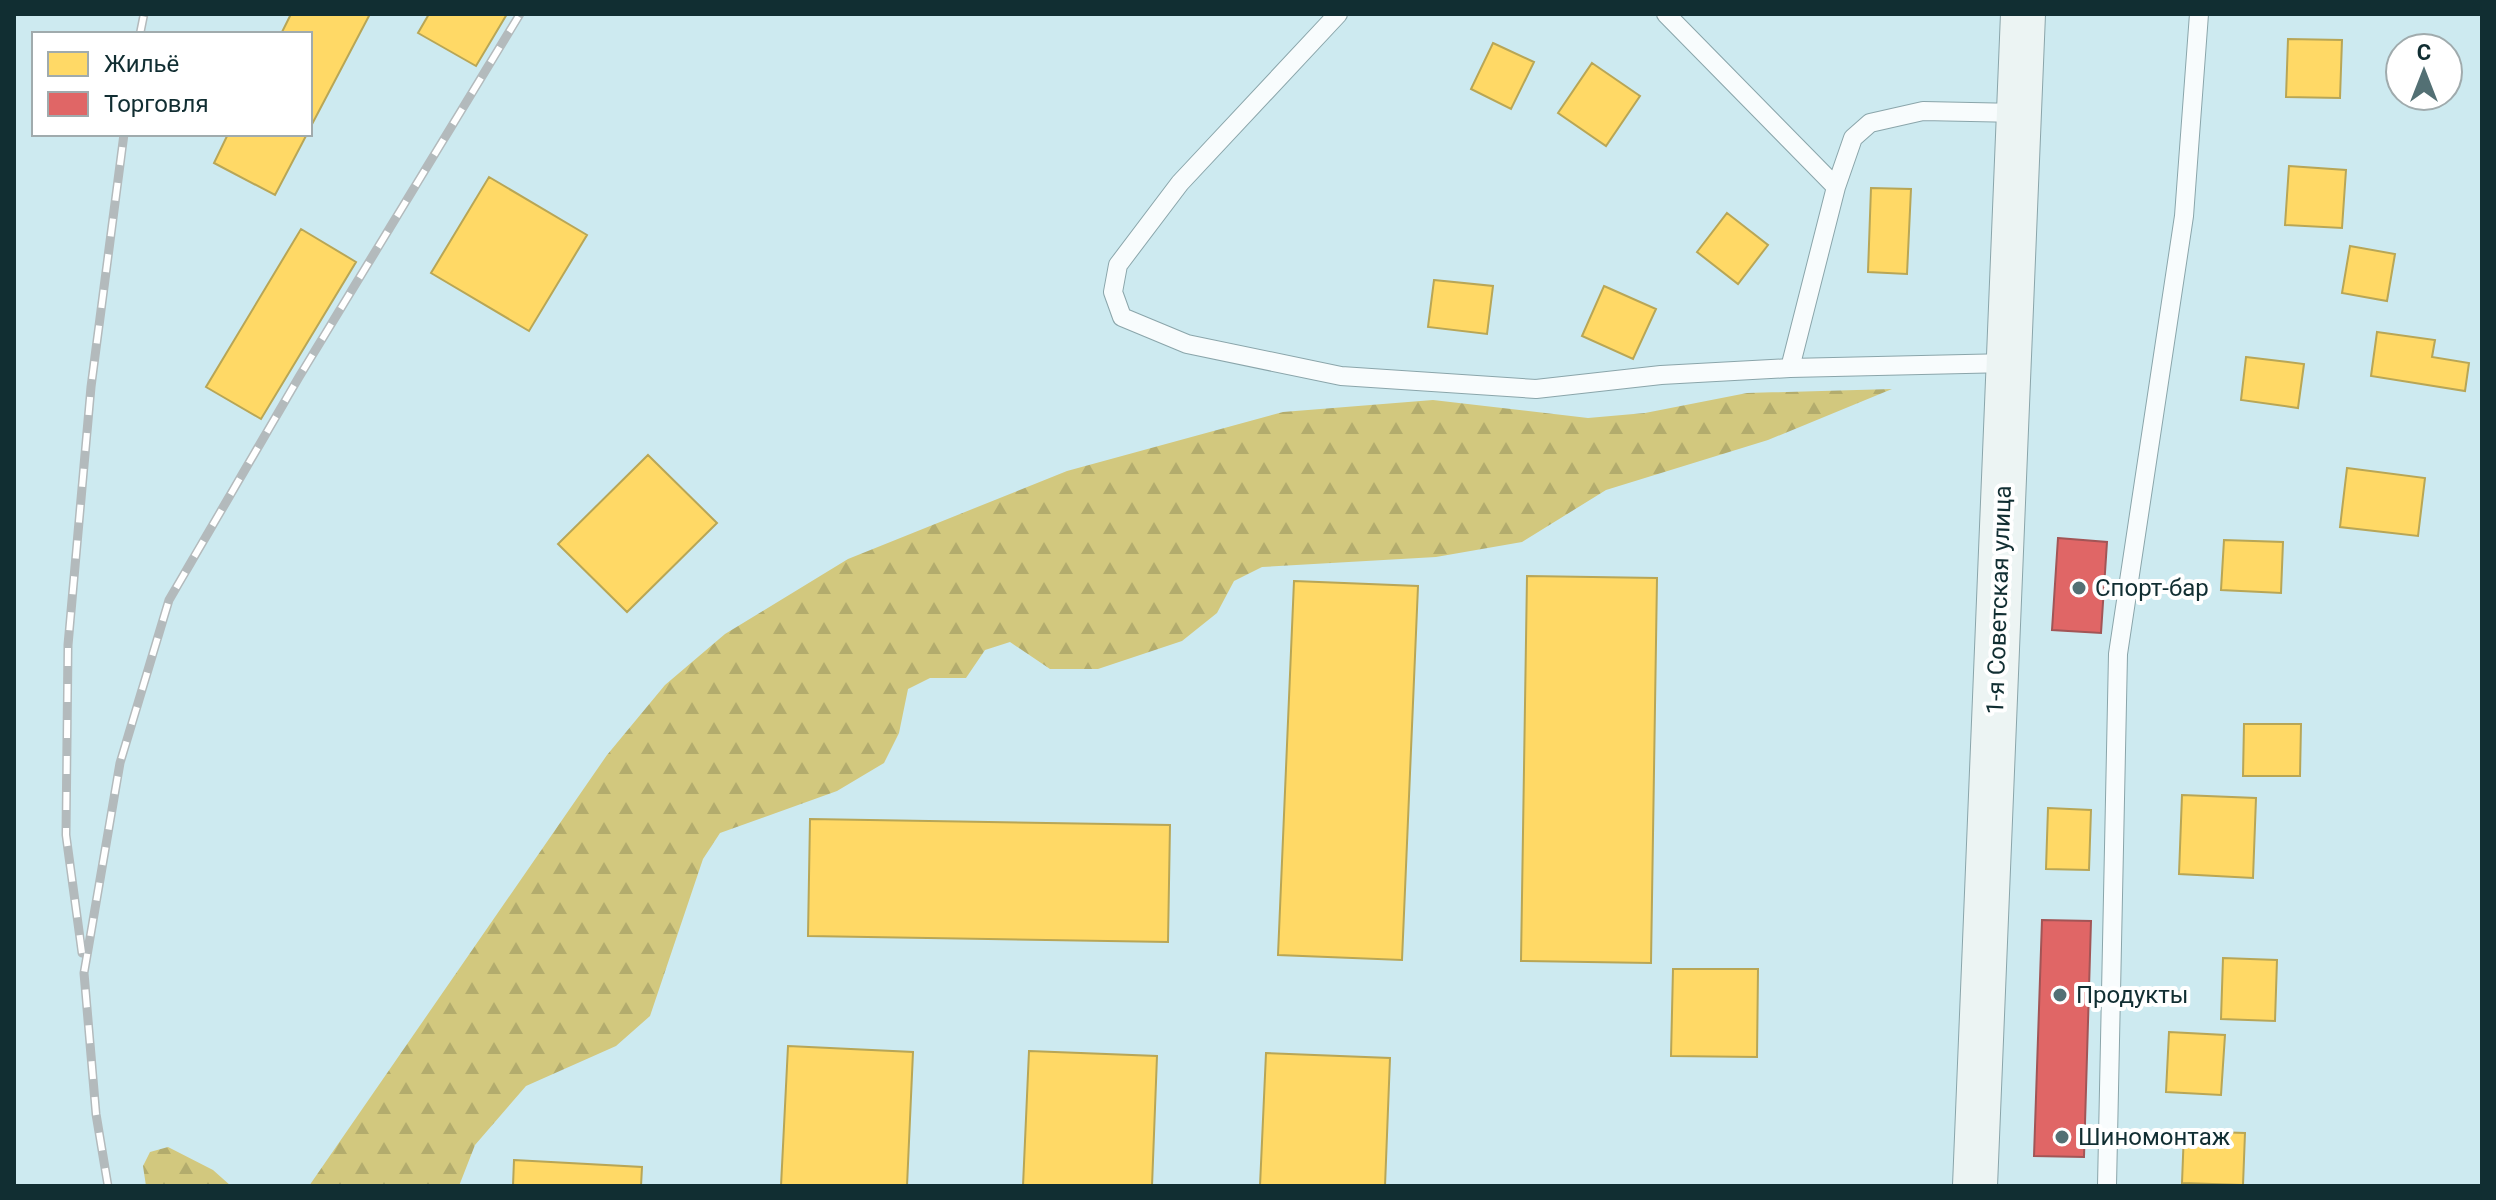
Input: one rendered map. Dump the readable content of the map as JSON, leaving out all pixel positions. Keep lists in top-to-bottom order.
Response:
{
  "streets": {
    "street": ["1-я Советская улица"]
  },
  "places": ["Спорт-бар", "Продукты", "Шиномонтаж"],
  "legend": ["Жильё", "Торговля"],
  "north": "top"
}
